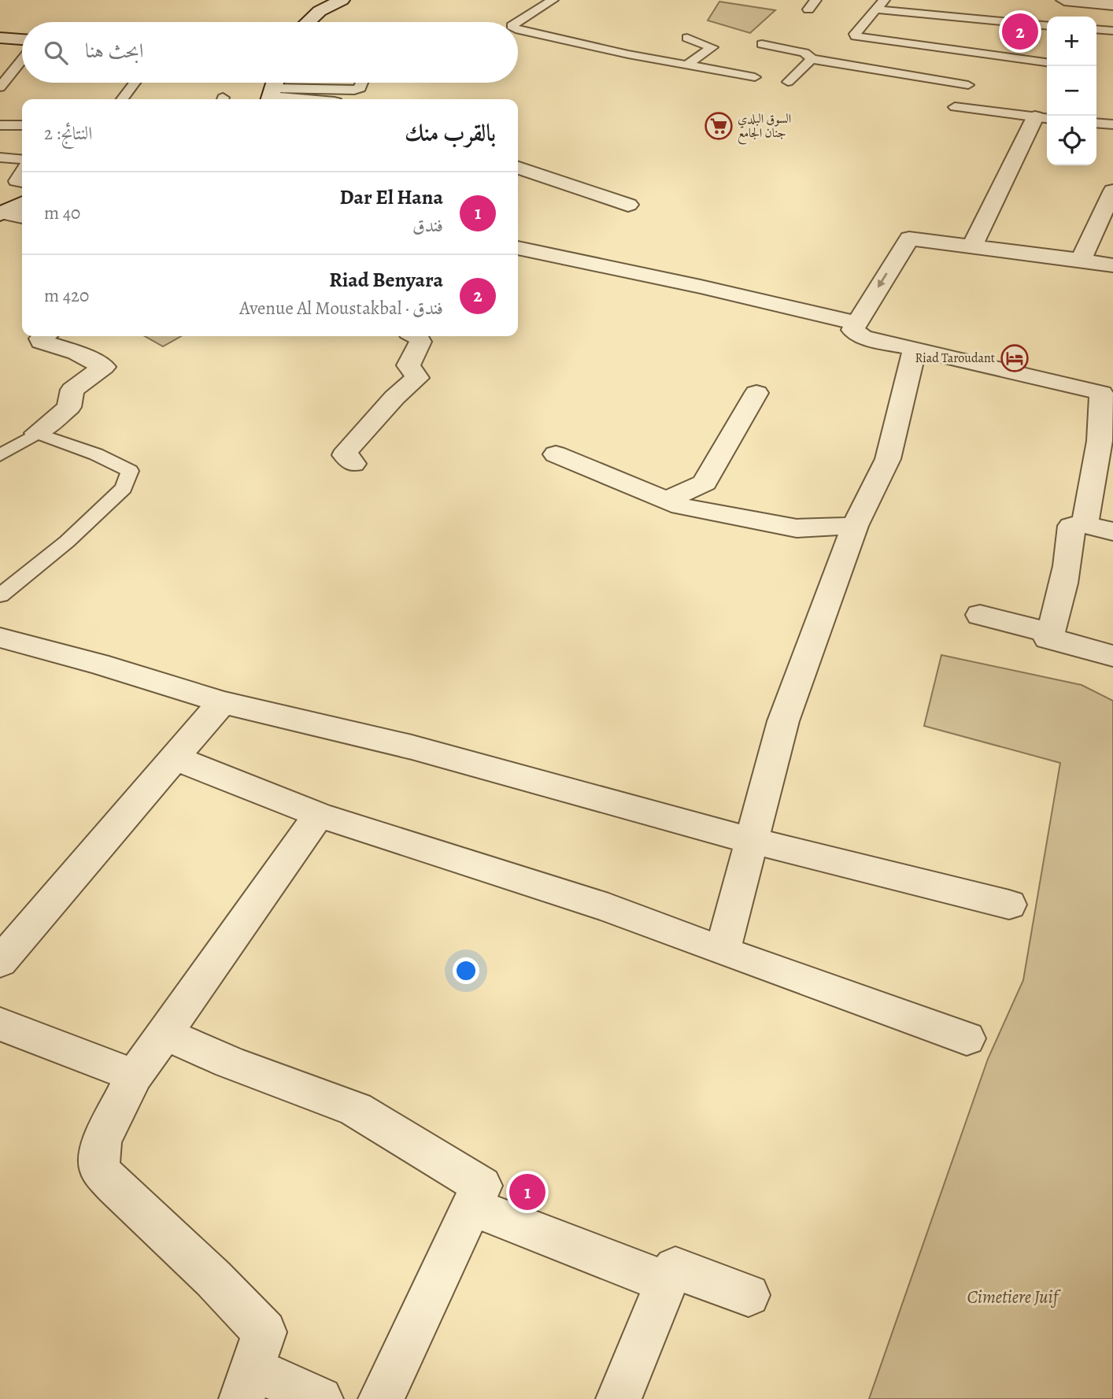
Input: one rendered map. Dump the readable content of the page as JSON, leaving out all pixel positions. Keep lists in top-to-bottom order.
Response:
{
  "parks": ["Cimetiere Juif"],
  "places": {
    "supermarket": ["السوق البلدي جنان الجامع"],
    "hotel": ["Riad Taroudant"]
  },
  "page": {
    "pins": ["2", "1"],
    "map_buttons": ["+", "−"],
    "search": "ابحث هنا",
    "heading": ["بالقرب منك", "النتائج: 2"],
    "list": [
      {
        "mark": "1",
        "name": "Dar El Hana",
        "note": "فندق",
        "value": "40 m"
      },
      {
        "mark": "2",
        "name": "Riad Benyara",
        "note": "فندق · Avenue Al Moustakbal",
        "value": "420 m"
      }
    ]
  }
}
